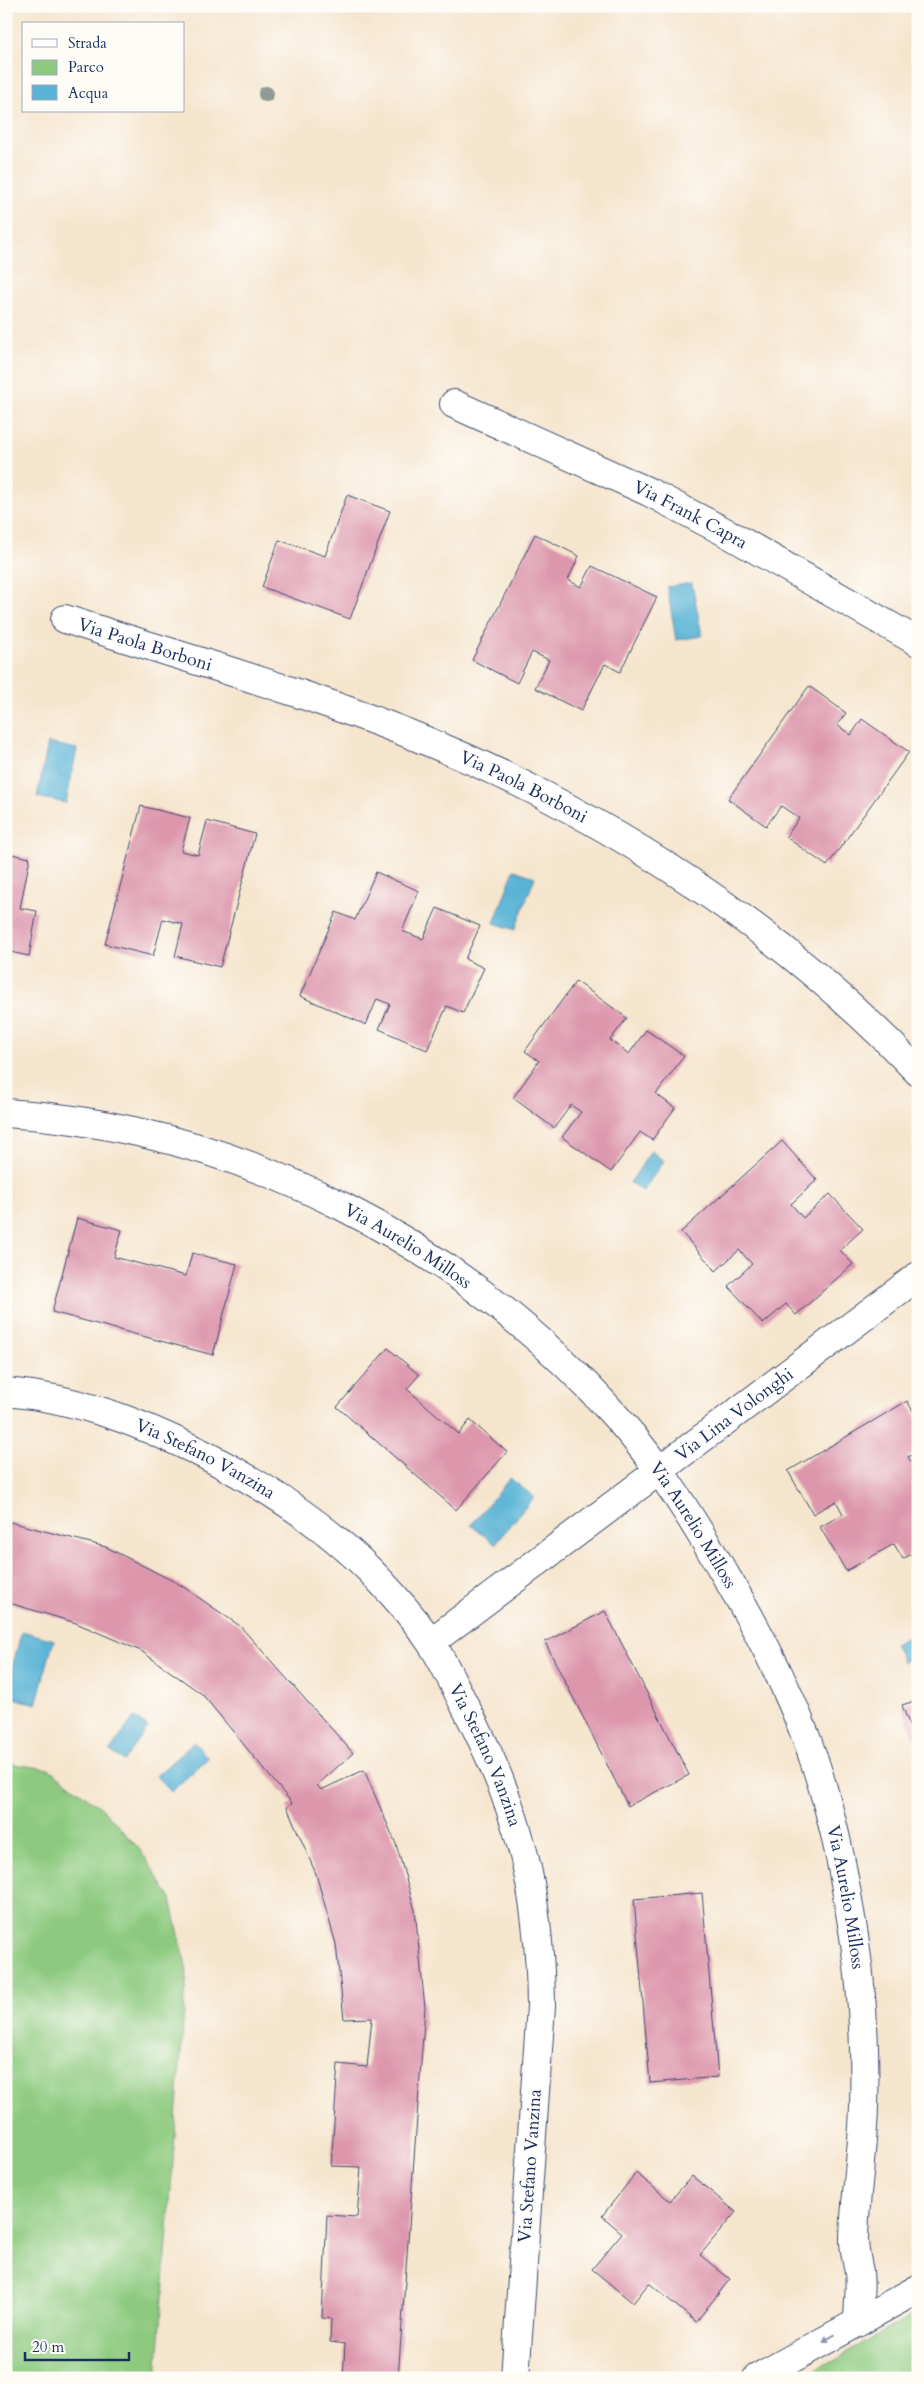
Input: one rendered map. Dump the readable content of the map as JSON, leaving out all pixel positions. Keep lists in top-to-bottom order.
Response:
{
  "streets": {
    "street": [
      "Via Frank Capra",
      "Via Paola Borboni",
      "Via Aurelio Milloss",
      "Via Lina Volonghi",
      "Via Stefano Vanzina"
    ]
  },
  "crossings": [
    ["Via Aurelio Milloss", "Via Lina Volonghi"],
    ["Via Lina Volonghi", "Via Stefano Vanzina"]
  ],
  "legend": ["Strada", "Parco", "Acqua"],
  "scale_bar": "20 m"
}
